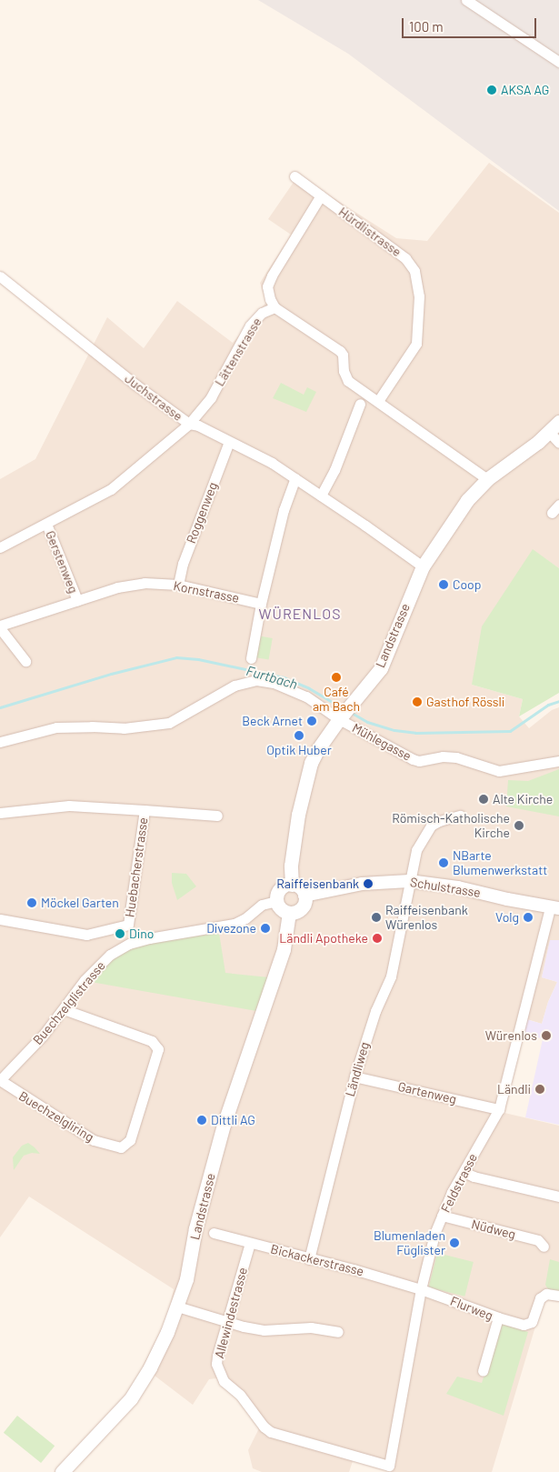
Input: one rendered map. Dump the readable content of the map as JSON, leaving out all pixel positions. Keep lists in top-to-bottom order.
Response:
{
  "streets": {
    "main road": ["Landstrasse"],
    "street": [
      "Hürdlistrasse",
      "Lättenstrasse",
      "Juchstrasse",
      "Roggenweg",
      "Gerstenweg",
      "Kornstrasse",
      "Mühlegasse",
      "Huebacherstrasse",
      "Schulstrasse",
      "Buechzelglistrasse",
      "Ländliweg",
      "Gartenweg",
      "Buechzelgliring",
      "Feldstrasse",
      "Nüdweg",
      "Bickackerstrasse",
      "Flurweg",
      "Allewindestrasse"
    ]
  },
  "crossings": [
    ["Hürdlistrasse", "Lättenstrasse"],
    ["Lättenstrasse", "Juchstrasse"],
    ["Lättenstrasse", "Gerstenweg"],
    ["Lättenstrasse", "Landstrasse"],
    ["Juchstrasse", "Roggenweg"],
    ["Juchstrasse", "Landstrasse"],
    ["Roggenweg", "Kornstrasse"],
    ["Gerstenweg", "Kornstrasse"],
    ["Landstrasse", "Mühlegasse"],
    ["Landstrasse", "Schulstrasse"],
    ["Landstrasse", "Buechzelglistrasse"],
    ["Schulstrasse", "Buechzelglistrasse"],
    ["Schulstrasse", "Ländliweg"],
    ["Schulstrasse", "Feldstrasse"],
    ["Buechzelglistrasse", "Buechzelgliring"],
    ["Ländliweg", "Gartenweg"],
    ["Ländliweg", "Bickackerstrasse"],
    ["Gartenweg", "Feldstrasse"],
    ["Feldstrasse", "Nüdweg"],
    ["Feldstrasse", "Bickackerstrasse"],
    ["Feldstrasse", "Flurweg"],
    ["Feldstrasse", "Allewindestrasse"],
    ["Bickackerstrasse", "Flurweg"],
    ["Bickackerstrasse", "Allewindestrasse"]
  ],
  "districts": ["WÜRENLOS"],
  "water": ["Furtbach"],
  "places": [
    "AKSA AG",
    "Coop",
    "Café am Bach",
    "Gasthof Rössli",
    "Beck Arnet",
    "Optik Huber",
    "Alte Kirche",
    "Römisch-Katholische Kirche",
    "NBarte Blumenwerkstatt",
    "Raiffeisenbank",
    "Möckel Garten",
    "Raiffeisenbank Würenlos",
    "Volg",
    "Divezone",
    "Dino",
    "Ländli Apotheke",
    "Würenlos",
    "Ländli",
    "Dittli AG",
    "Blumenladen Füglister"
  ],
  "scale_bar": "100 m"
}
